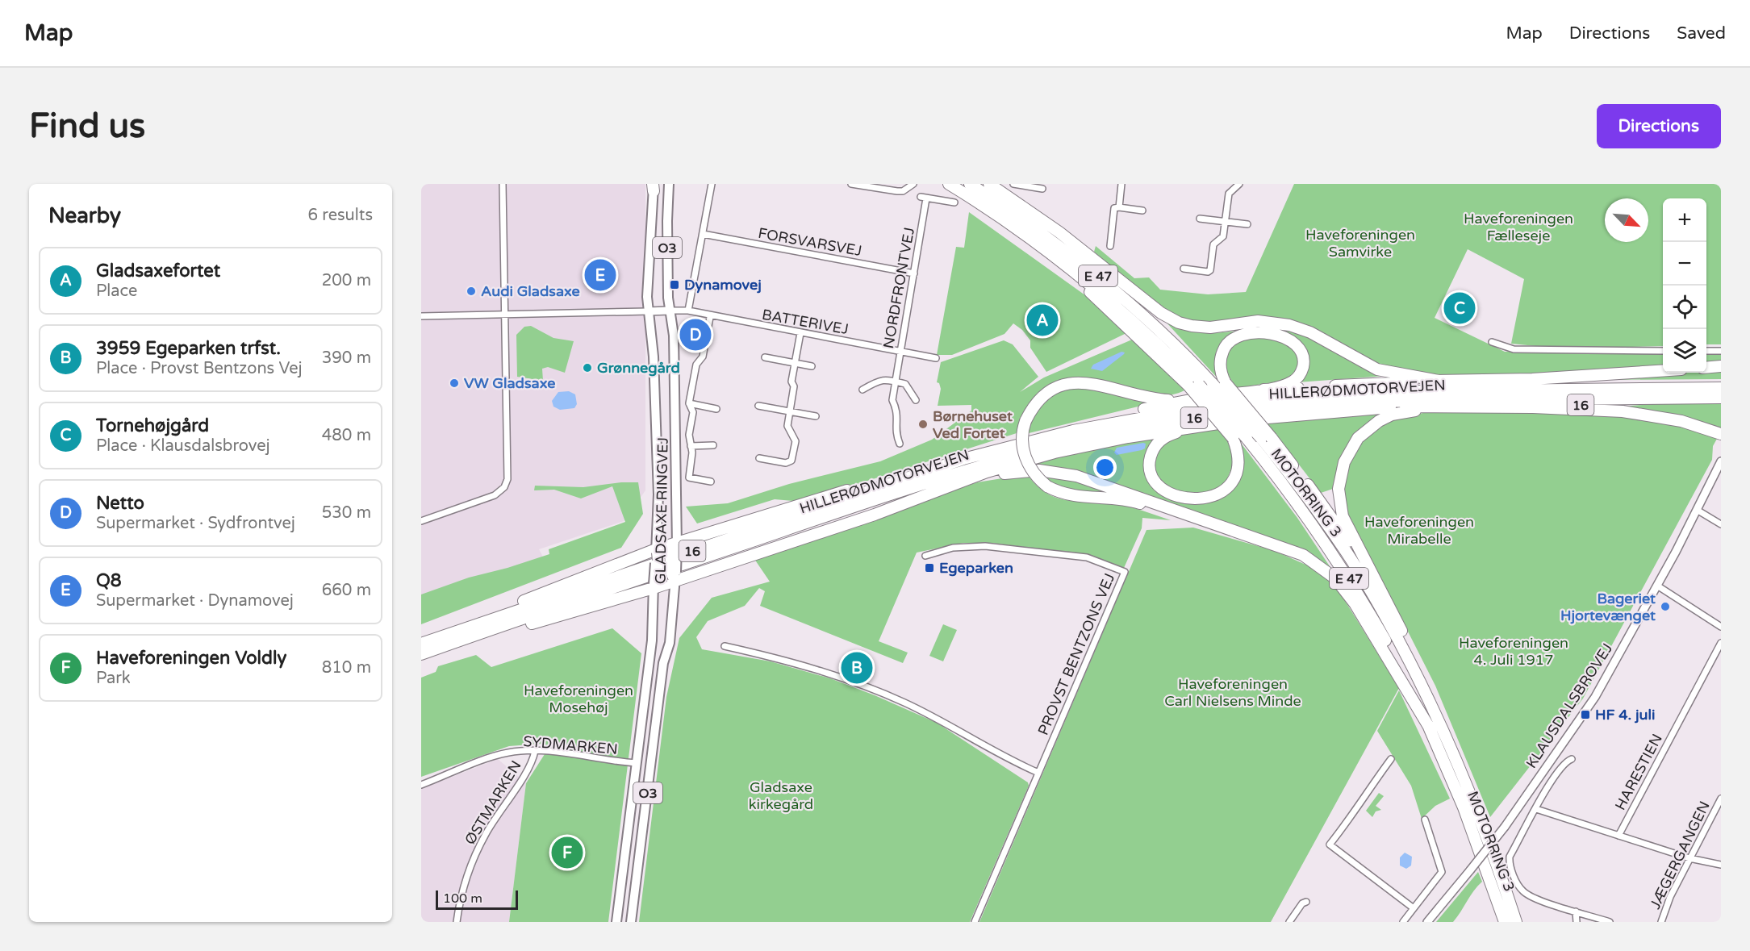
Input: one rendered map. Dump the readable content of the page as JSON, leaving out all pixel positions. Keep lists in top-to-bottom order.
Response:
{
  "streets": {
    "highway": [
      "E 47",
      "HILLERØDMOTORVEJEN",
      "16",
      "MOTORRING 3"
    ],
    "main road": ["O3", "GLADSAXE RINGVEJ"],
    "street": [
      "FORSVARSVEJ",
      "NORDFRONTVEJ",
      "BATTERIVEJ",
      "PROVST BENTZONS VEJ",
      "KLAUSDALSBROVEJ",
      "SYDMARKEN",
      "HARESTIEN",
      "ØSTMARKEN",
      "JÆGERGANGEN"
    ]
  },
  "crossings": [
    ["FORSVARSVEJ", "NORDFRONTVEJ"],
    ["NORDFRONTVEJ", "BATTERIVEJ"],
    ["BATTERIVEJ", "GLADSAXE RINGVEJ"],
    ["HILLERØDMOTORVEJEN", "16"],
    ["GLADSAXE RINGVEJ", "SYDMARKEN"],
    ["SYDMARKEN", "ØSTMARKEN"]
  ],
  "parks": [
    "Haveforeningen Fælleseje",
    "Haveforeningen Samvirke",
    "Haveforeningen Mirabelle",
    "Haveforeningen 4. Juli 1917",
    "Haveforeningen Carl Nielsens Minde",
    "Haveforeningen Mosehøj",
    "Gladsaxe kirkegård"
  ],
  "places": {
    "transit": ["Dynamovej", "Egeparken", "HF 4. juli"],
    "other": [
      "Audi Gladsaxe",
      "Grønnegård",
      "VW Gladsaxe",
      "Børnehuset Ved Fortet",
      "Bageriet Hjortevænget"
    ]
  },
  "scale_bar": "100 m",
  "north": "bottom right",
  "page": {
    "header": "Map",
    "nav": ["Map", "Directions", "Saved"],
    "buttons": "Directions",
    "title": "Find us",
    "heading": ["Nearby", "6 results"],
    "map_buttons": ["+", "−"],
    "list": [
      {
        "mark": "A",
        "name": "Gladsaxefortet",
        "note": "Place",
        "value": "200 m"
      },
      {
        "mark": "B",
        "name": "3959 Egeparken trfst.",
        "note": "Place · Provst Bentzons Vej",
        "value": "390 m"
      },
      {
        "mark": "C",
        "name": "Tornehøjgård",
        "note": "Place · Klausdalsbrovej",
        "value": "480 m"
      },
      {
        "mark": "D",
        "name": "Netto",
        "note": "Supermarket · Sydfrontvej",
        "value": "530 m"
      },
      {
        "mark": "E",
        "name": "Q8",
        "note": "Supermarket · Dynamovej",
        "value": "660 m"
      },
      {
        "mark": "F",
        "name": "Haveforeningen Voldly",
        "note": "Park",
        "value": "810 m"
      }
    ],
    "pins": [
      "E",
      "C",
      "A",
      "D",
      "B",
      "F"
    ],
    "scale": "100 m"
  }
}
